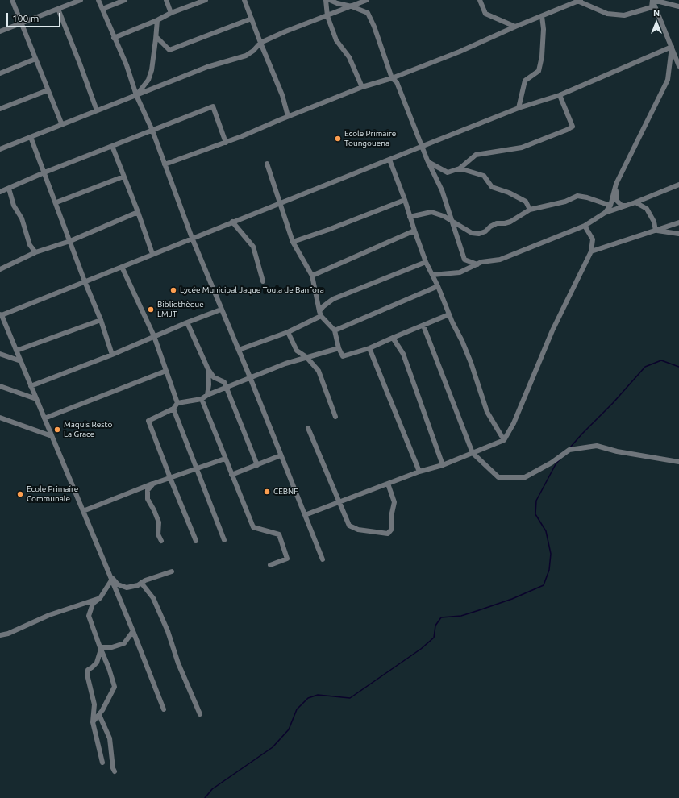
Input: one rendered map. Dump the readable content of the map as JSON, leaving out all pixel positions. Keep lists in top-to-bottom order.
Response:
{
  "places": [
    "Ecole Primaire Toungouena",
    "Lycée Municipal Jaque Toula de Banfora",
    "Bibliothèque LMJT",
    "Maquis Resto La Grace",
    "CEBNF",
    "Ecole Primaire Communale"
  ],
  "scale_bar": "100 m",
  "north": "top"
}
